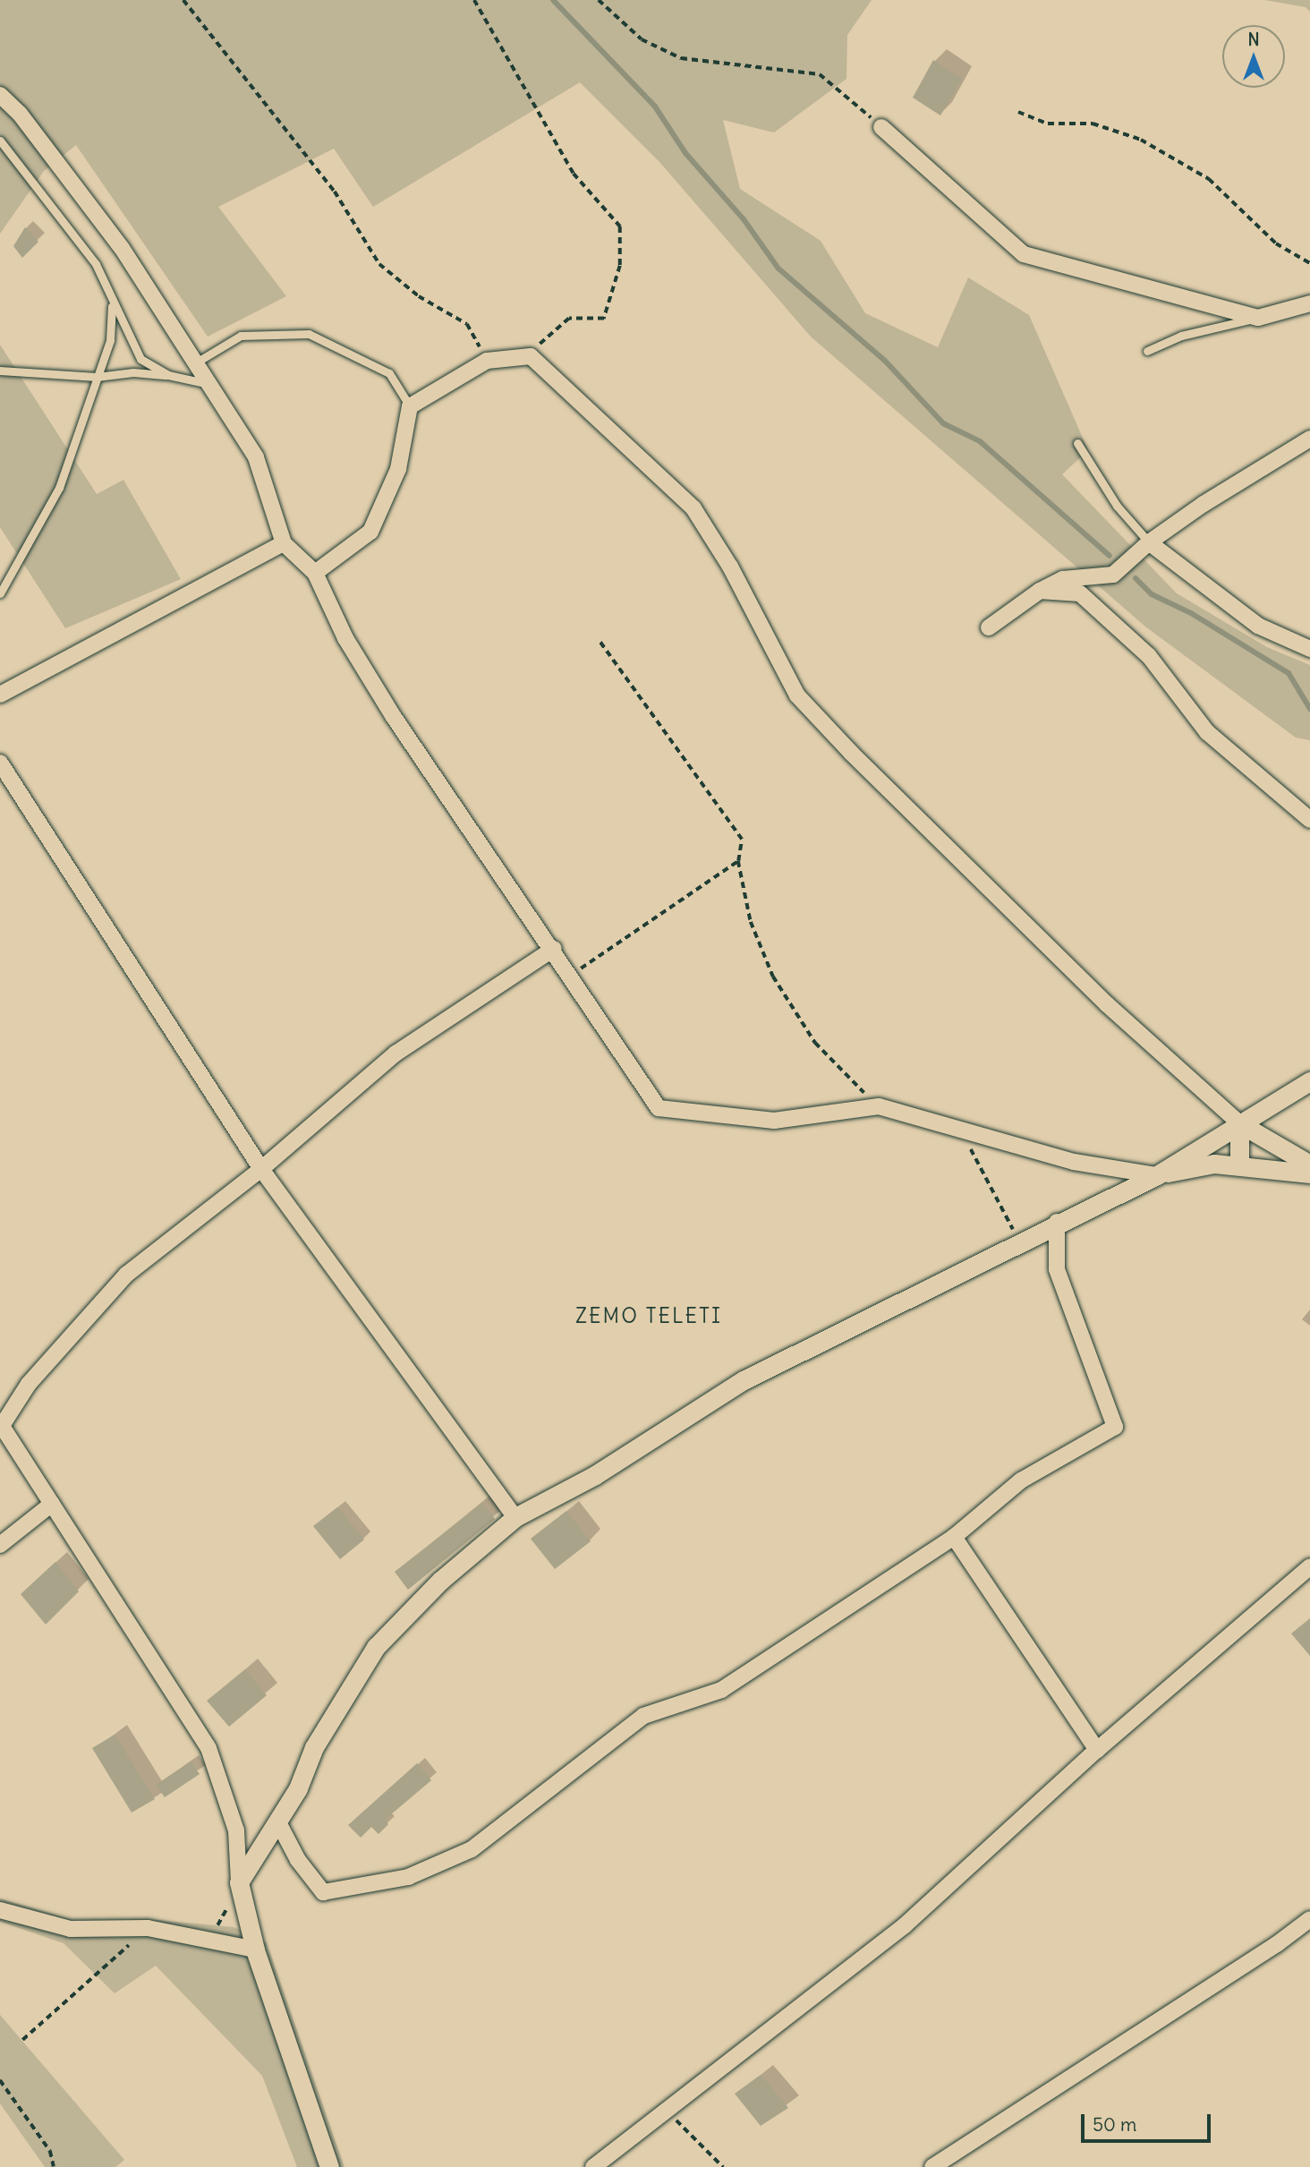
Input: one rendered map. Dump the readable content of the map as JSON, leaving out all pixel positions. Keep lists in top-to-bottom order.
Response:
{
  "districts": ["ZEMO TELETI"],
  "scale_bar": "50 m",
  "north": "top"
}
